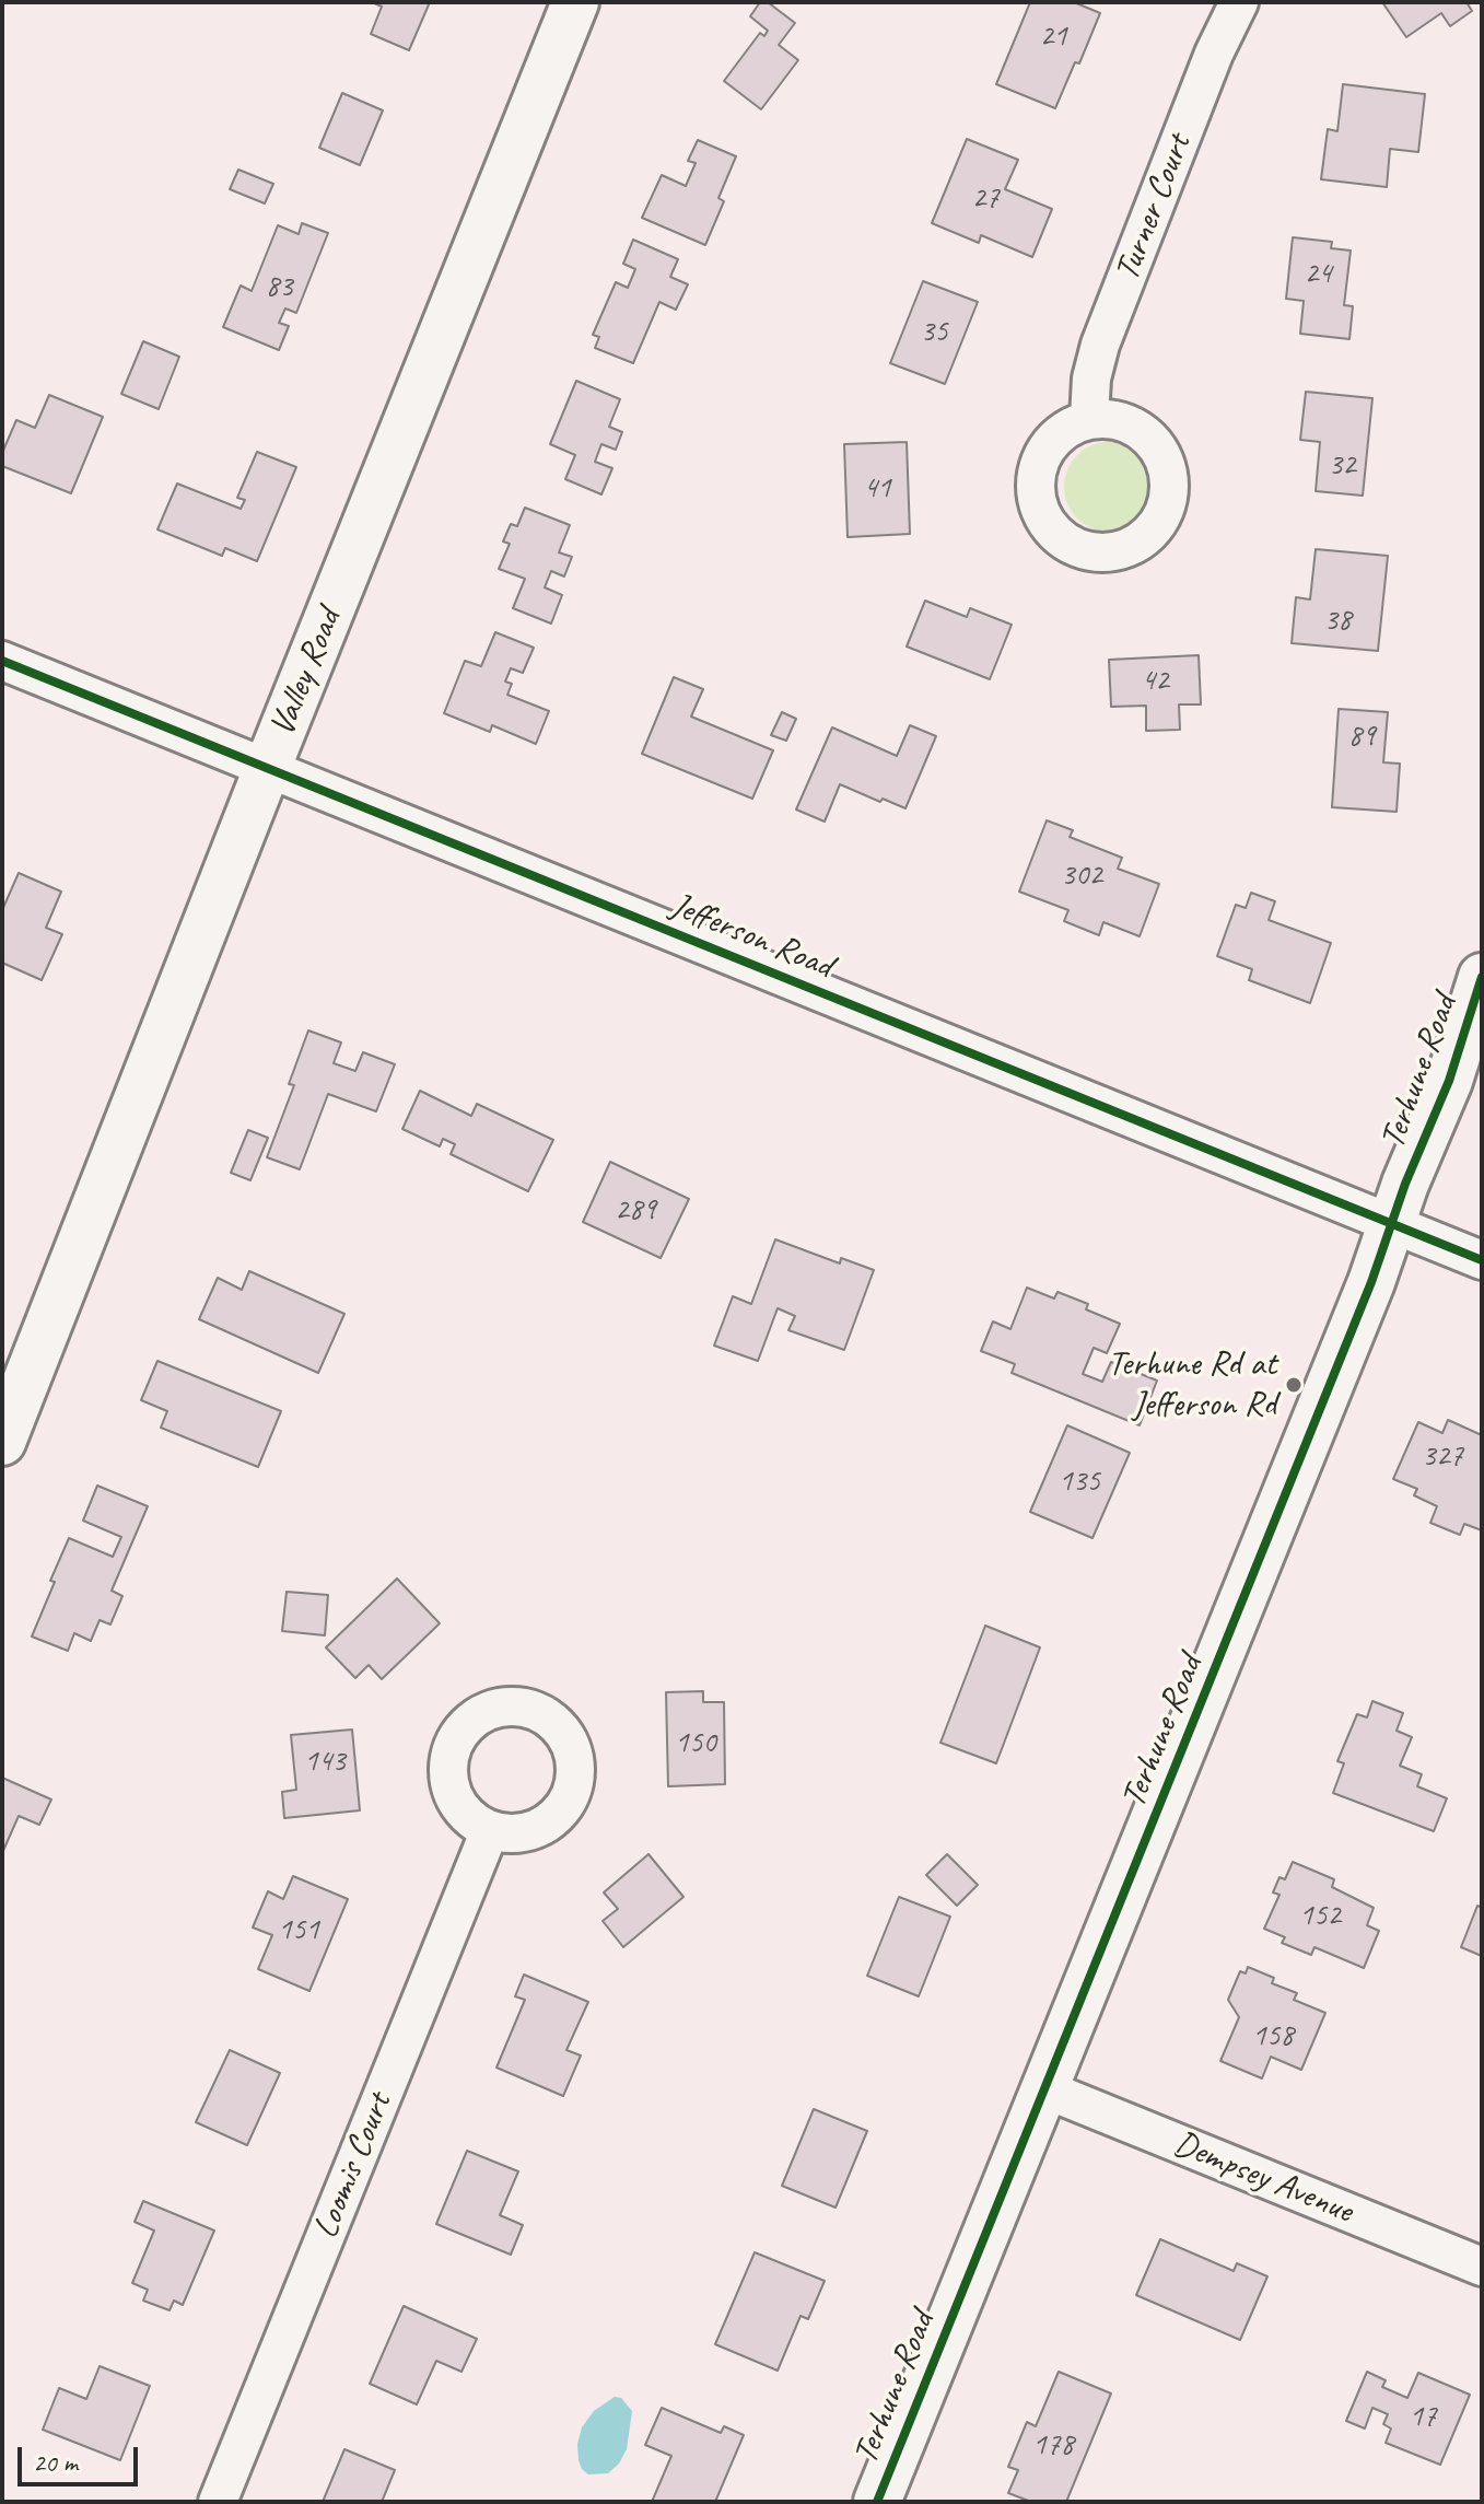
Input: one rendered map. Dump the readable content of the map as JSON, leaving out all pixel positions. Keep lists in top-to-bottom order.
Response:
{
  "streets": {
    "street": [
      "Turner Court",
      "Valley Road",
      "Jefferson Road",
      "Terhune Road",
      "Loomis Court",
      "Dempsey Avenue"
    ]
  },
  "crossings": [
    ["Valley Road", "Jefferson Road"],
    ["Jefferson Road", "Terhune Road"],
    ["Terhune Road", "Dempsey Avenue"]
  ],
  "places": ["Terhune Rd at Jefferson Rd"],
  "house_numbers": [
    "21",
    "27",
    "24",
    "83",
    "35",
    "32",
    "41",
    "38",
    "42",
    "89",
    "302",
    "289",
    "327",
    "135",
    "150",
    "143",
    "152",
    "151",
    "158",
    "17",
    "178"
  ],
  "scale_bar": "20 m"
}
